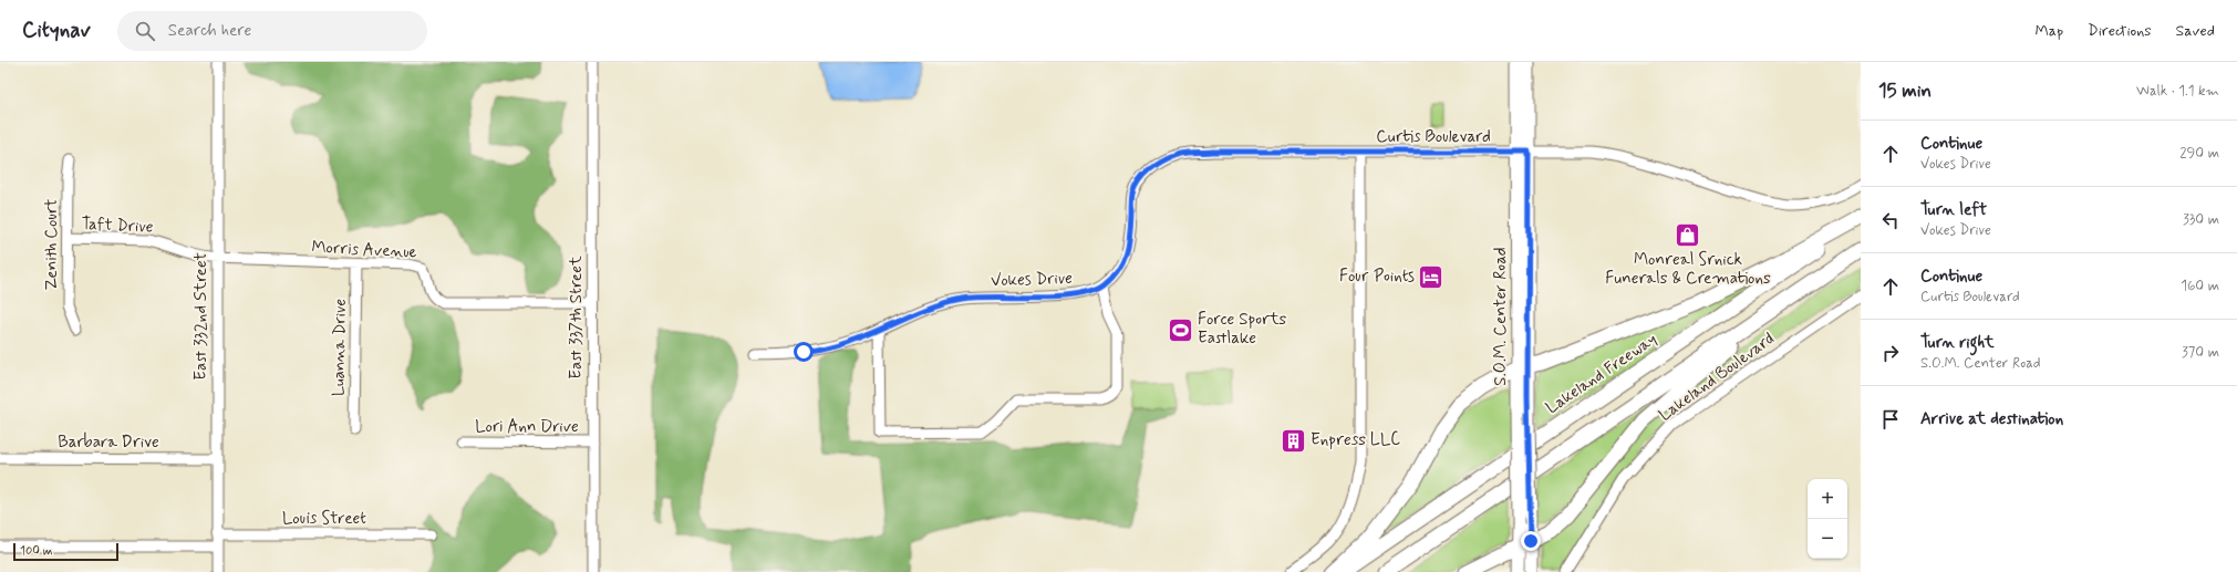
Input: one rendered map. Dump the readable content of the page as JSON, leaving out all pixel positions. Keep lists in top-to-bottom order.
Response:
{
  "streets": {
    "highway": ["Lakeland Freeway"],
    "main road": ["S.O.M. Center Road"],
    "street": [
      "Curtis Boulevard",
      "Taft Drive",
      "Zenith Court",
      "Morris Avenue",
      "Vokes Drive",
      "East 332nd Street",
      "East 337th Street",
      "Luanna Drive",
      "Lakeland Boulevard",
      "Lori Ann Drive",
      "Barbara Drive",
      "Louis Street"
    ]
  },
  "crossings": [
    ["Curtis Boulevard", "Vokes Drive"],
    ["Curtis Boulevard", "S.O.M. Center Road"],
    ["Taft Drive", "Zenith Court"],
    ["Taft Drive", "Morris Avenue"],
    ["Taft Drive", "East 332nd Street"],
    ["Morris Avenue", "East 332nd Street"],
    ["Morris Avenue", "East 337th Street"],
    ["Morris Avenue", "Luanna Drive"],
    ["East 332nd Street", "Barbara Drive"],
    ["East 332nd Street", "Louis Street"],
    ["East 337th Street", "Lori Ann Drive"]
  ],
  "places": {
    "shop": ["Monreal Srnick Funerals & Cremations"],
    "hotel": ["Four Points"],
    "sports": ["Force Sports Eastlake"],
    "building": ["Enpress LLC"]
  },
  "scale_bar": "100 m",
  "page": {
    "header": "Citynav",
    "search": "Search here",
    "nav": ["Map", "Directions", "Saved"],
    "heading": ["15 min", "Walk · 1.1 km"],
    "list": [
      ["Continue", "Vokes Drive", "290 m"],
      ["Turn left", "Vokes Drive", "330 m"],
      ["Continue", "Curtis Boulevard", "160 m"],
      ["Turn right", "S.O.M. Center Road", "370 m"],
      "Arrive at destination"
    ],
    "map_buttons": ["+", "−"],
    "scale": "100 m"
  }
}
